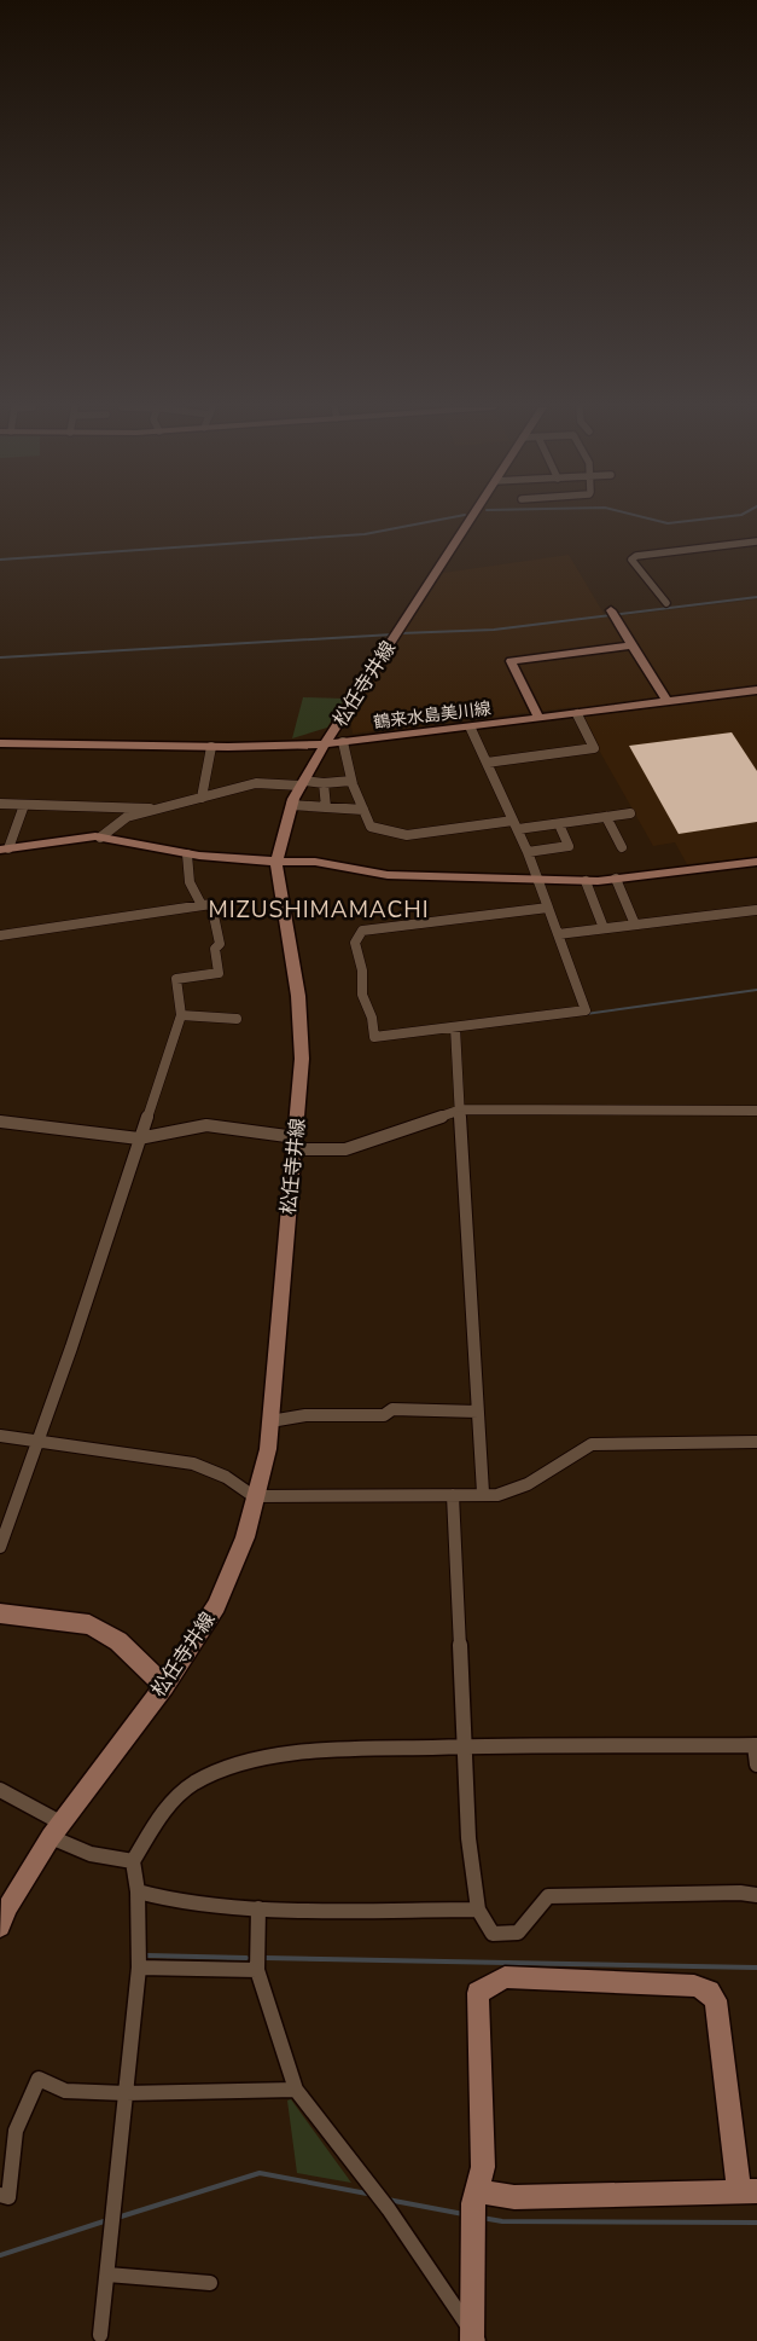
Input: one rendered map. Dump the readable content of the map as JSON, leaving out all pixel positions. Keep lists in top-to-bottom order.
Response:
{
  "streets": {
    "main road": ["松任寺井線", "鶴来水島美川線"]
  },
  "crossings": [
    ["松任寺井線", "鶴来水島美川線"]
  ],
  "districts": ["MIZUSHIMAMACHI"]
}
